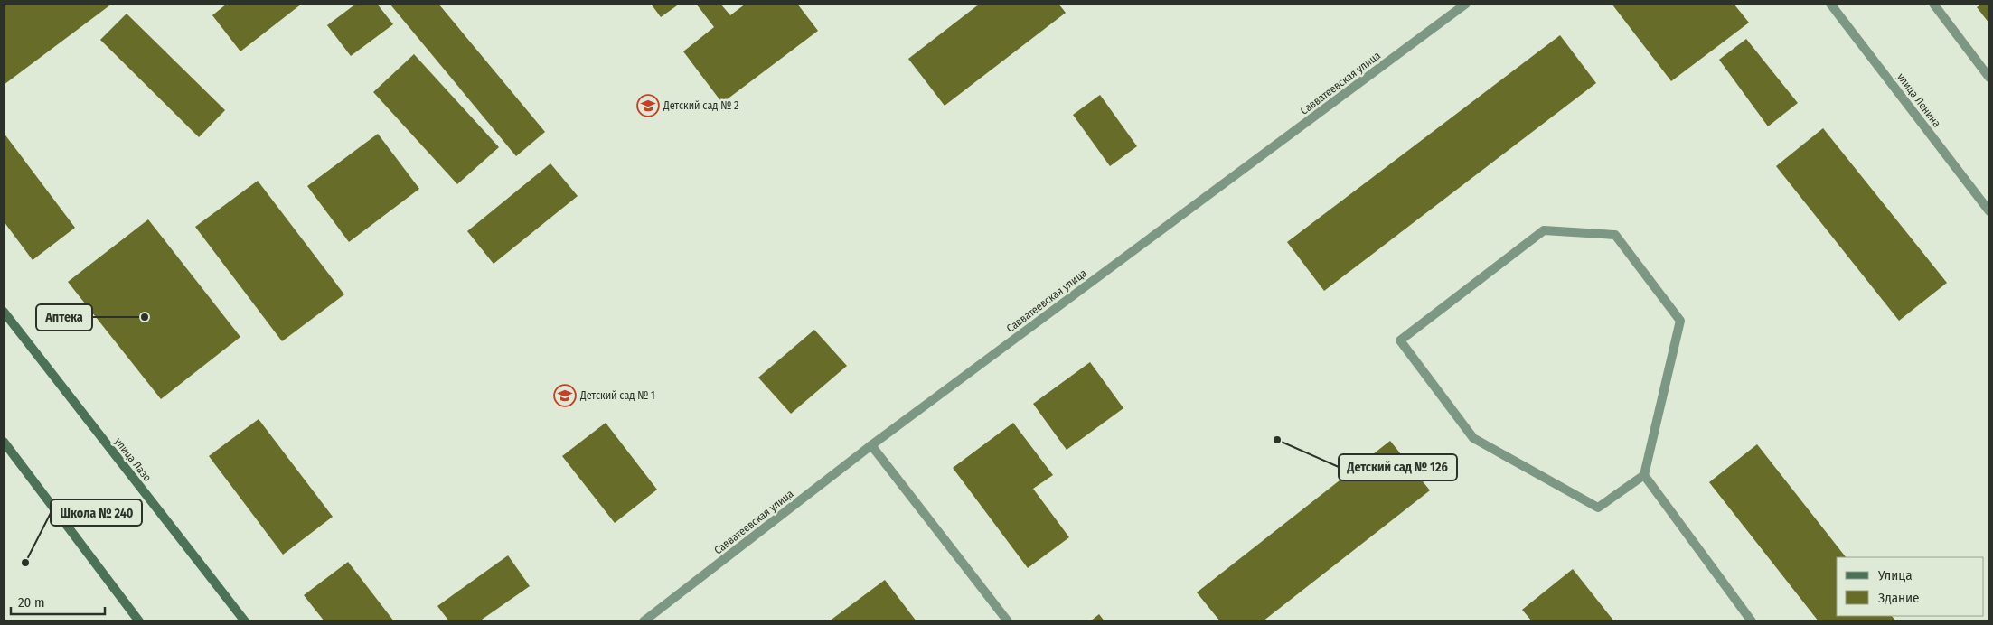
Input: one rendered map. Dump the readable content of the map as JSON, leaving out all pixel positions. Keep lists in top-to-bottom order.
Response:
{
  "streets": {
    "street": ["Савватеевская улица", "улица Ленина", "улица Лазо"]
  },
  "places": {
    "school or university": ["Детский сад № 2", "Детский сад № 1"],
    "other": ["Аптека", "Детский сад № 126", "Школа № 240"]
  },
  "legend": ["Улица", "Здание"],
  "scale_bar": "20 m"
}
